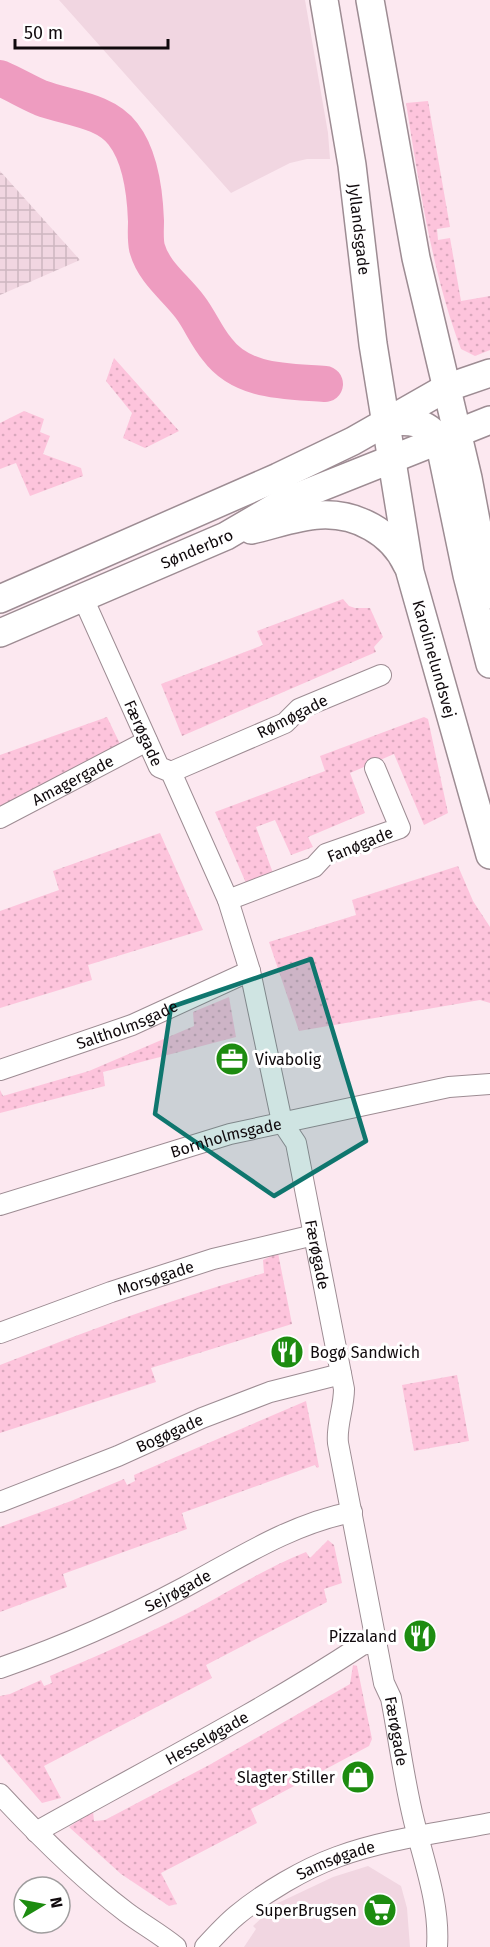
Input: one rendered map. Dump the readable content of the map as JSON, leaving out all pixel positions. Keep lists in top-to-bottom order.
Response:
{
  "streets": {
    "main road": ["Jyllandsgade", "Sønderbro", "Karolinelundsvej"],
    "street": [
      "Rømøgade",
      "Færøgade",
      "Amagergade",
      "Fanøgade",
      "Saltholmsgade",
      "Bornholmsgade",
      "Morsøgade",
      "Bogøgade",
      "Sejrøgade",
      "Hesseløgade",
      "Samsøgade"
    ]
  },
  "crossings": [
    ["Jyllandsgade", "Sønderbro"],
    ["Jyllandsgade", "Karolinelundsvej"],
    ["Sønderbro", "Karolinelundsvej"],
    ["Sønderbro", "Færøgade"],
    ["Rømøgade", "Færøgade"],
    ["Færøgade", "Amagergade"],
    ["Færøgade", "Fanøgade"],
    ["Færøgade", "Saltholmsgade"],
    ["Færøgade", "Bornholmsgade"],
    ["Færøgade", "Morsøgade"],
    ["Færøgade", "Bogøgade"],
    ["Færøgade", "Sejrøgade"],
    ["Færøgade", "Hesseløgade"],
    ["Færøgade", "Samsøgade"]
  ],
  "places": {
    "office": ["Vivabolig"],
    "restaurant": ["Bogø Sandwich", "Pizzaland"],
    "shop": ["Slagter Stiller"],
    "supermarket": ["SuperBrugsen"]
  },
  "scale_bar": "50 m",
  "north": "right"
}
